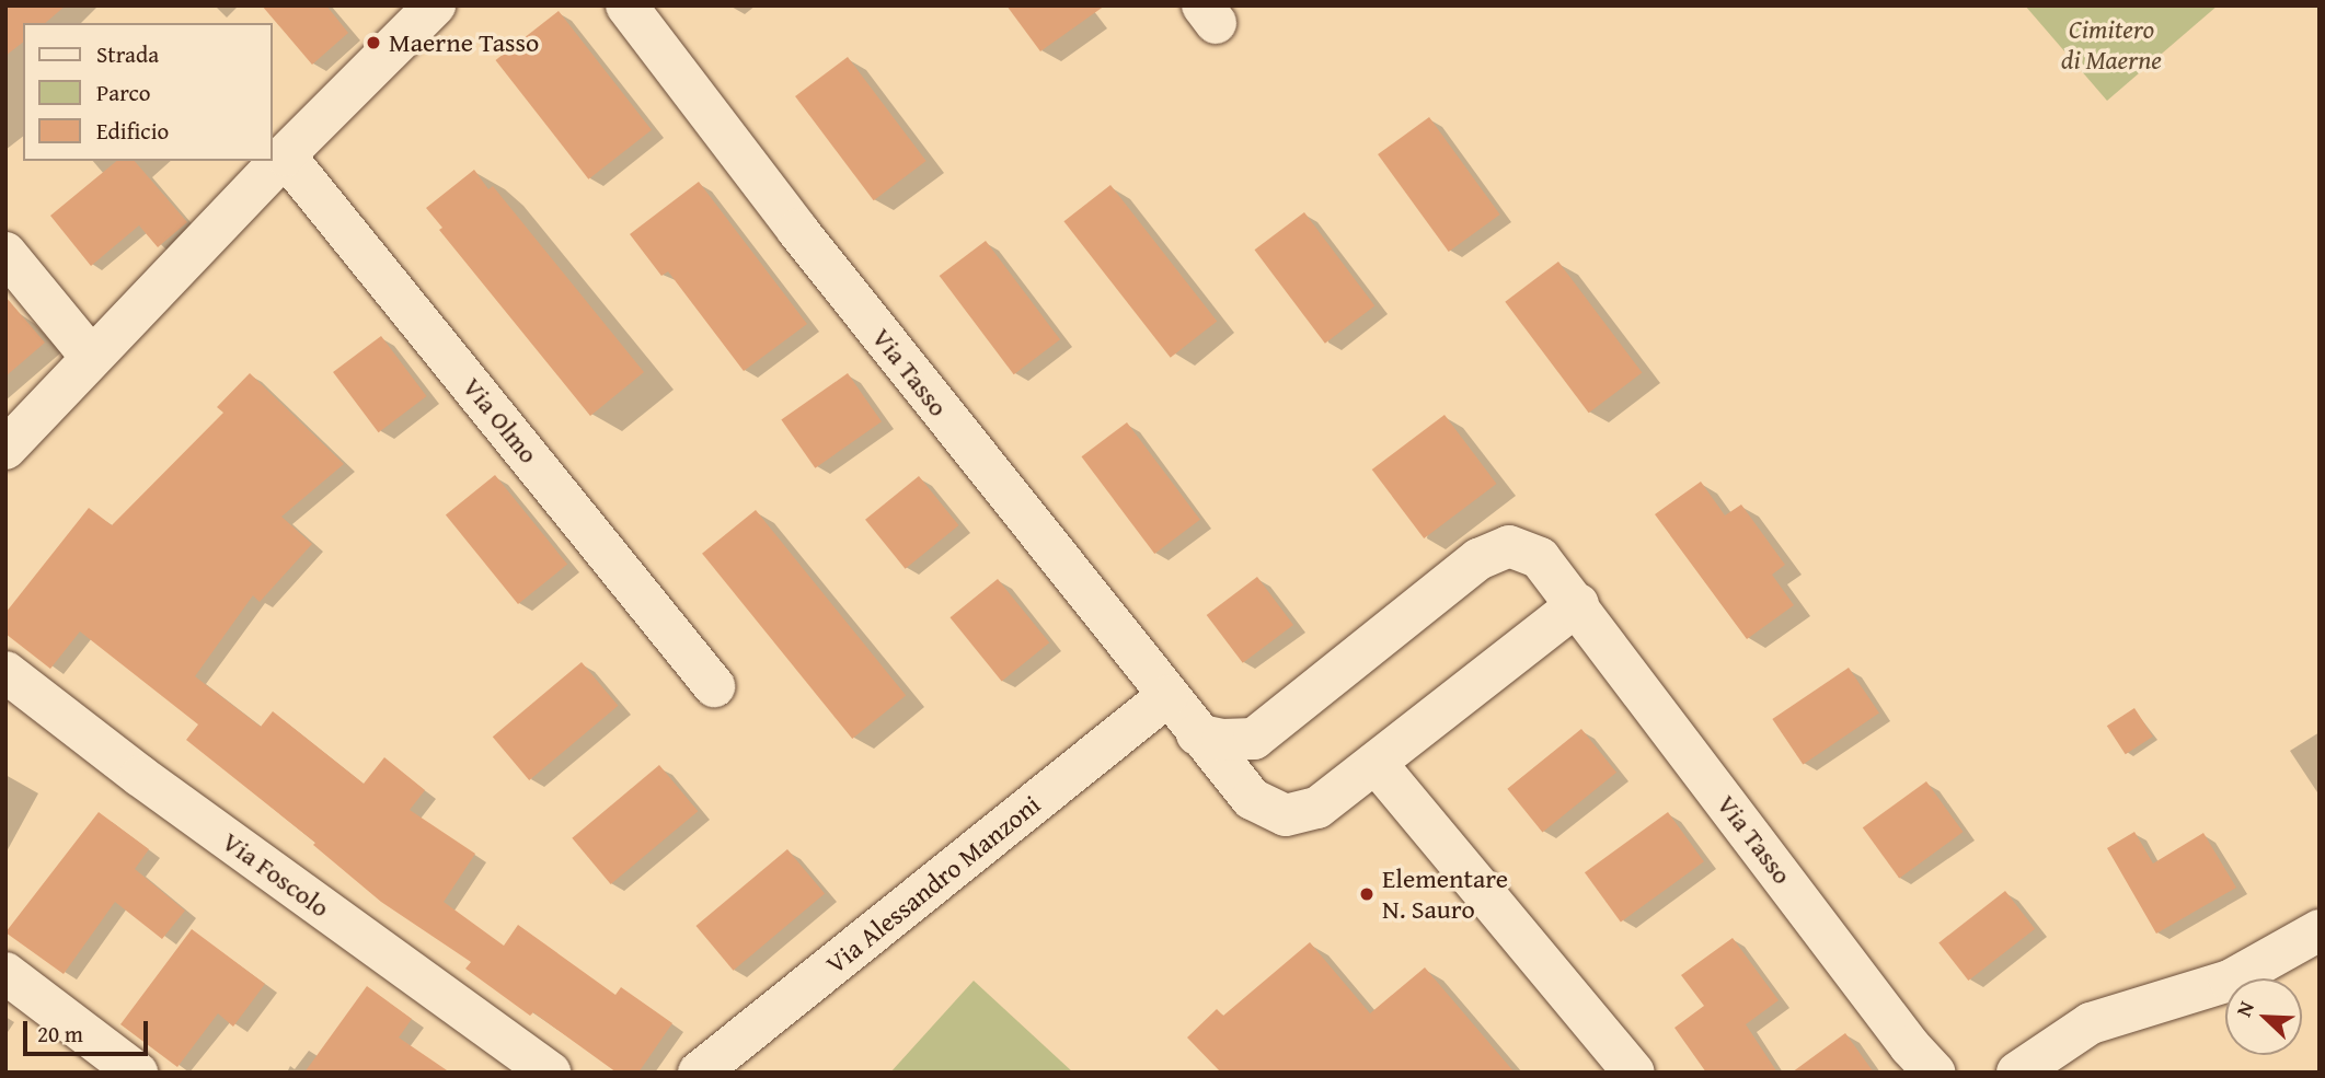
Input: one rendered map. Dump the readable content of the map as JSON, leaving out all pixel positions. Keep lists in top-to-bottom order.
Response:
{
  "streets": {
    "street": [
      "Via Tasso",
      "Via Olmo",
      "Via Foscolo",
      "Via Alessandro Manzoni"
    ]
  },
  "crossings": [
    ["Via Tasso", "Via Alessandro Manzoni"]
  ],
  "parks": ["Cimitero di Maerne"],
  "places": ["Maerne Tasso", "Elementare N. Sauro"],
  "legend": ["Strada", "Parco", "Edificio"],
  "scale_bar": "20 m",
  "north": "top left"
}
